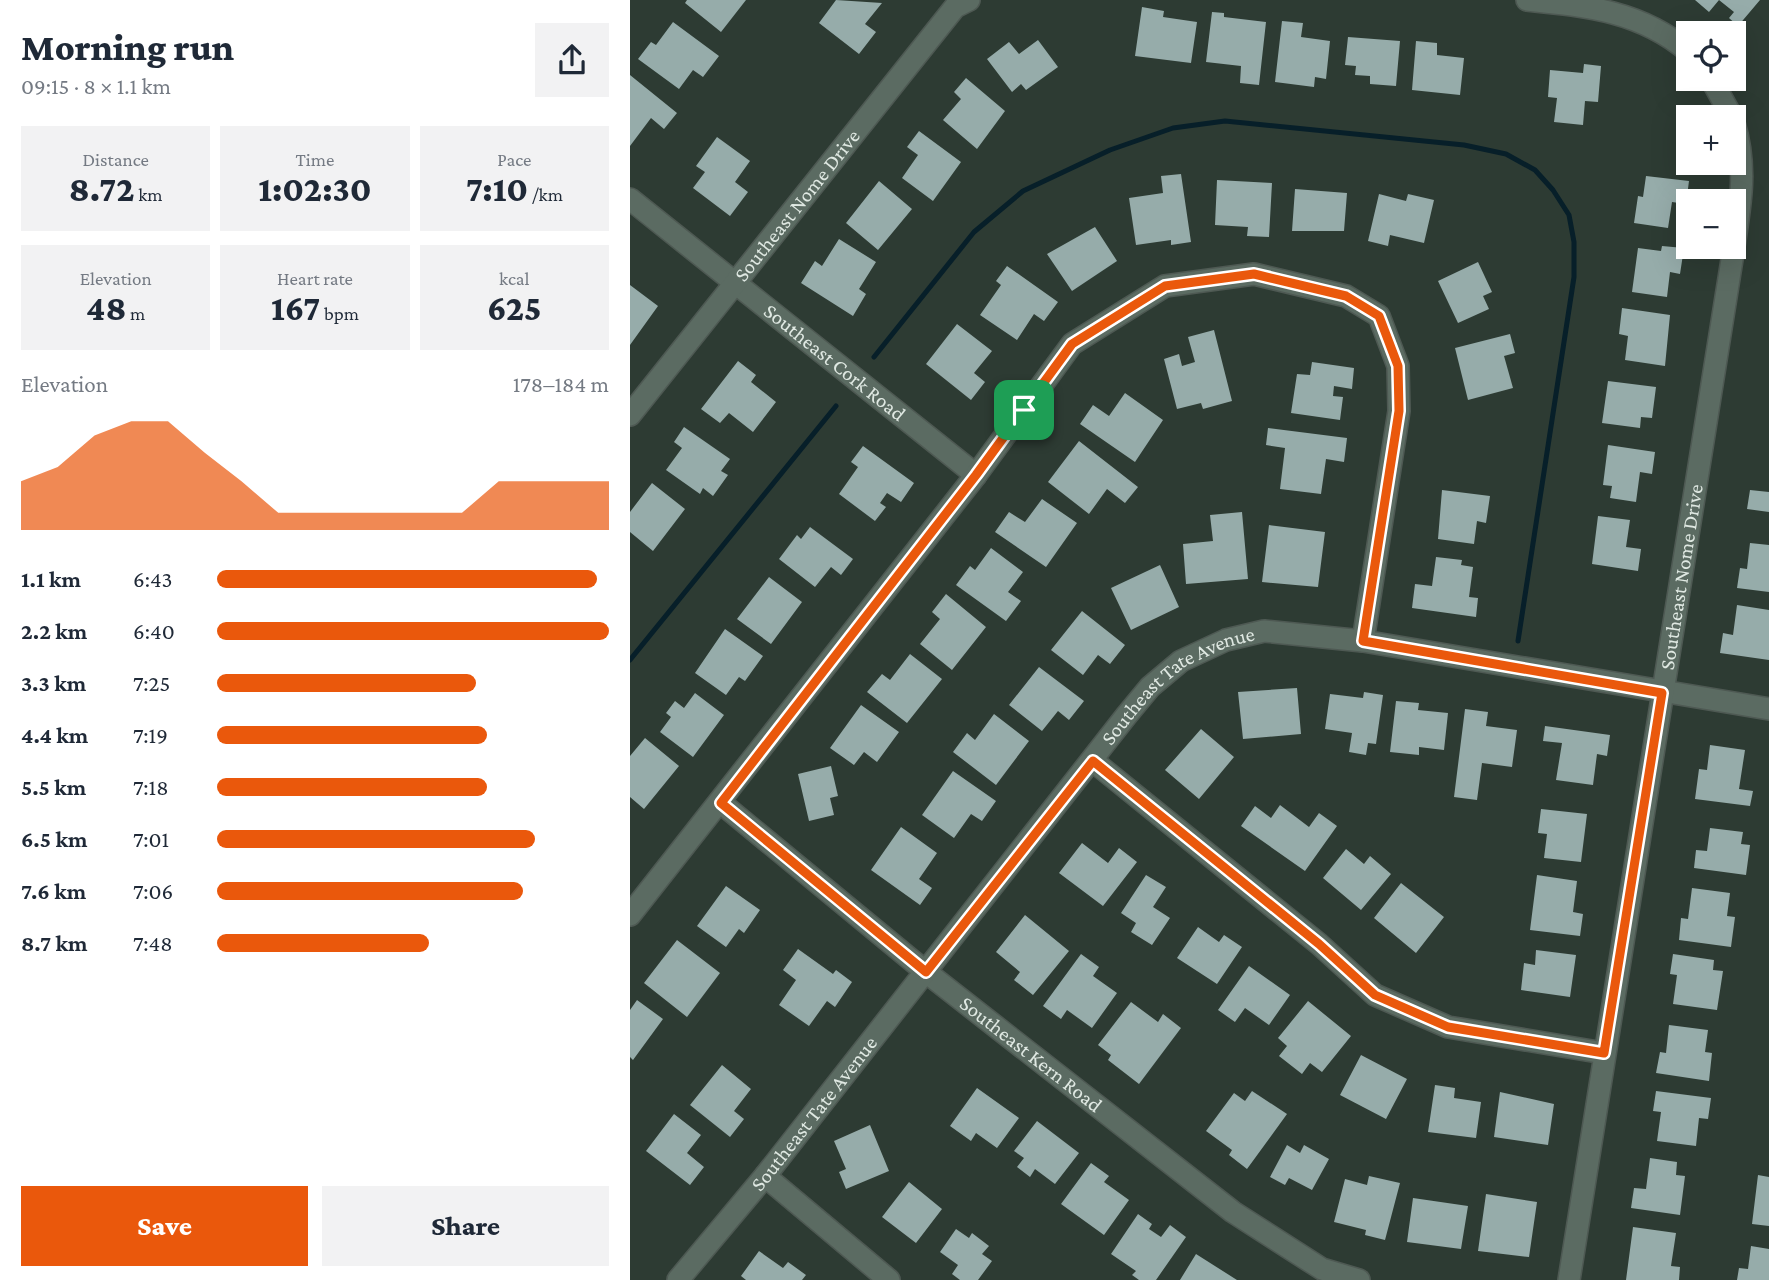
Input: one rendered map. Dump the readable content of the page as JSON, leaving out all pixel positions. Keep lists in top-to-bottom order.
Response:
{
  "streets": {
    "street": [
      "Southeast Nome Drive",
      "Southeast Cork Road",
      "Southeast Tate Avenue",
      "Southeast Kern Road"
    ]
  },
  "crossings": [
    ["Southeast Nome Drive", "Southeast Cork Road"],
    ["Southeast Nome Drive", "Southeast Tate Avenue"],
    ["Southeast Tate Avenue", "Southeast Kern Road"]
  ],
  "page": {
    "heading": ["Morning run", "09:15 · 8 × 1.1 km"],
    "map_buttons": ["+", "−"],
    "stats": [
      ["Distance", "8.72 km"],
      ["Time", "1:02:30"],
      ["Pace", "7:10 /km"],
      ["Elevation", "48 m"],
      ["Heart rate", "167 bpm"],
      ["kcal", "625"]
    ],
    "chart": ["Elevation", "178–184 m"],
    "list": [
      {
        "name": "1.1 km",
        "note": "6:43"
      },
      {
        "name": "2.2 km",
        "note": "6:40"
      },
      {
        "name": "3.3 km",
        "note": "7:25"
      },
      {
        "name": "4.4 km",
        "note": "7:19"
      },
      {
        "name": "5.5 km",
        "note": "7:18"
      },
      {
        "name": "6.5 km",
        "note": "7:01"
      },
      {
        "name": "7.6 km",
        "note": "7:06"
      },
      {
        "name": "8.7 km",
        "note": "7:48"
      }
    ],
    "buttons": ["Save", "Share"]
  }
}
